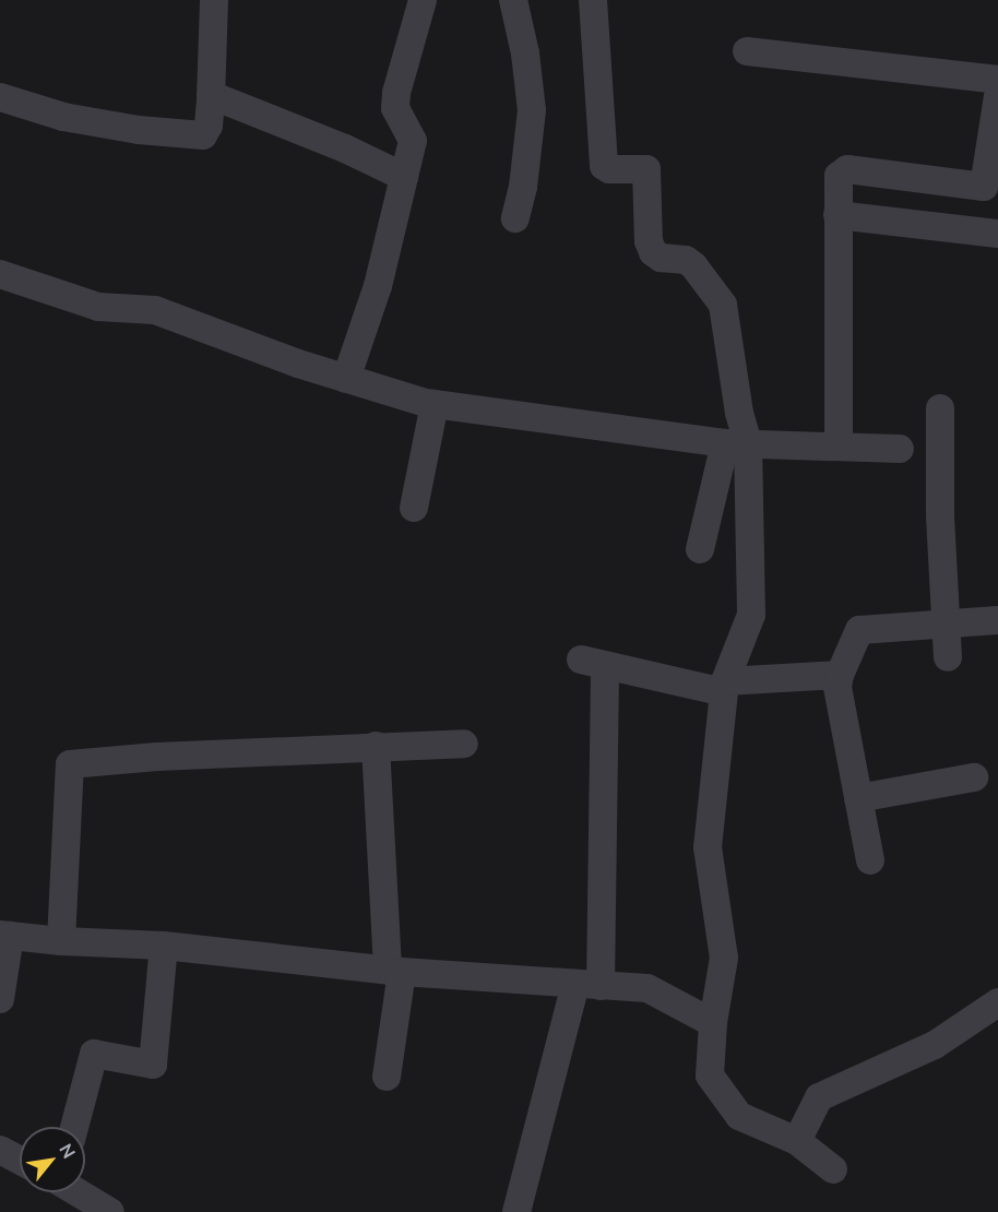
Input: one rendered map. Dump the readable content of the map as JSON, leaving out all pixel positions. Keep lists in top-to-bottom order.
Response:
{
  "north": "top right"
}
